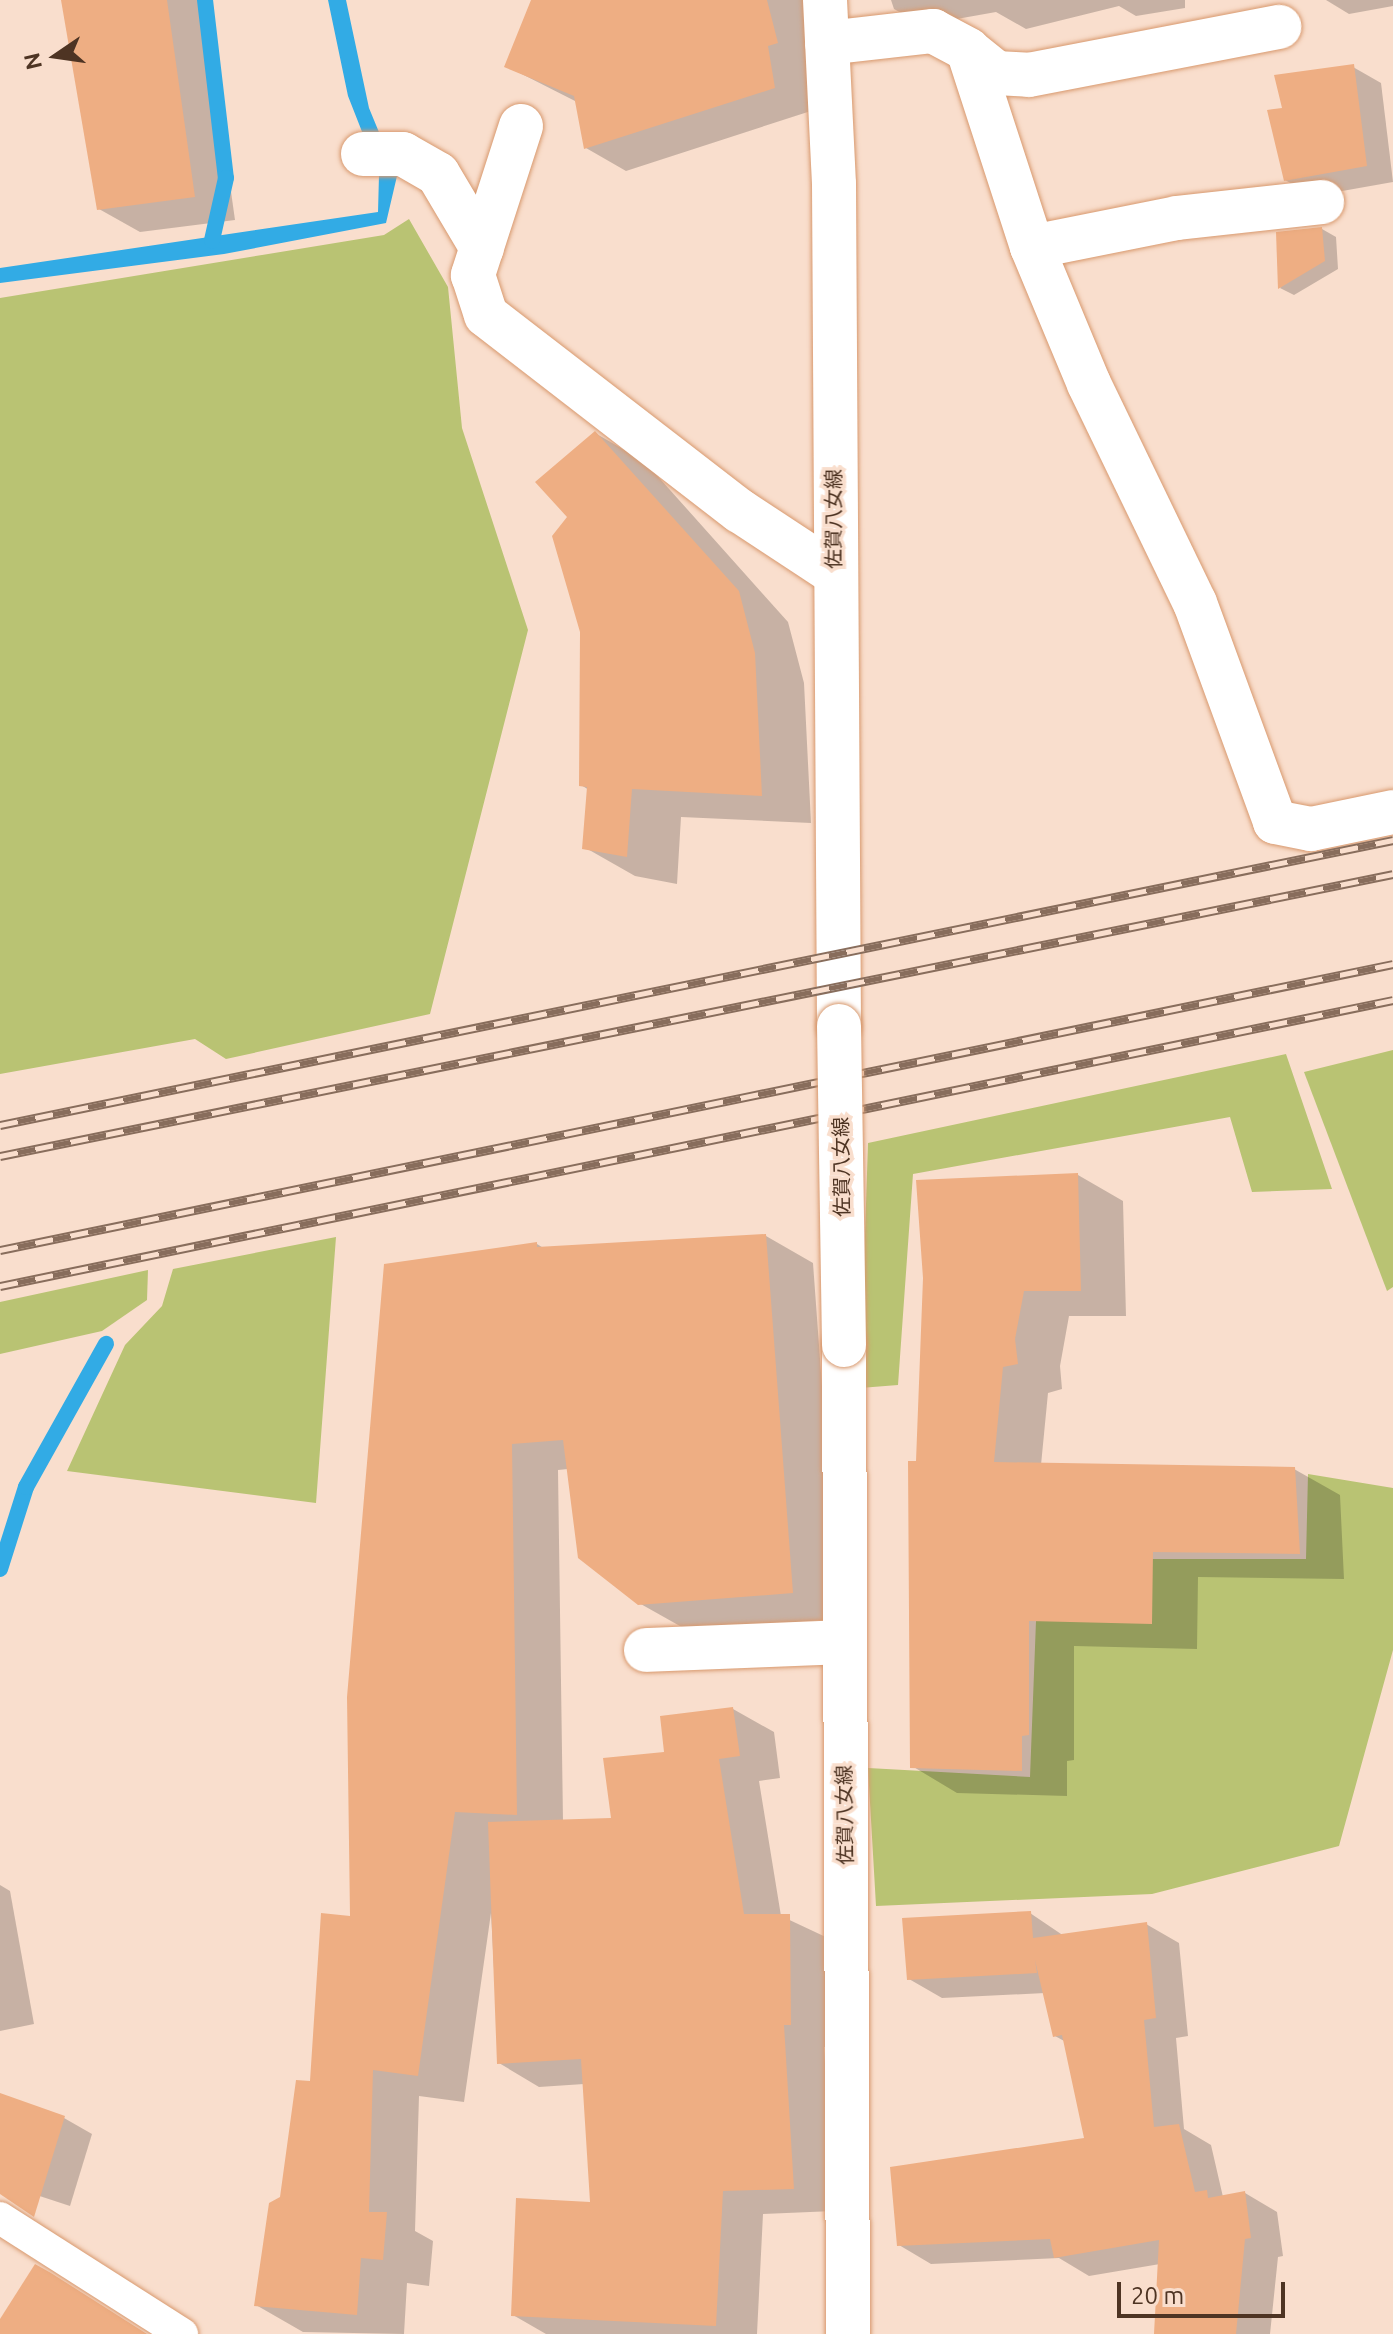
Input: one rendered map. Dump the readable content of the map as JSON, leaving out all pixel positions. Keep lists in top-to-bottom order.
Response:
{
  "streets": {
    "street": ["佐賀八女線"]
  },
  "scale_bar": "20 m",
  "north": "left"
}
